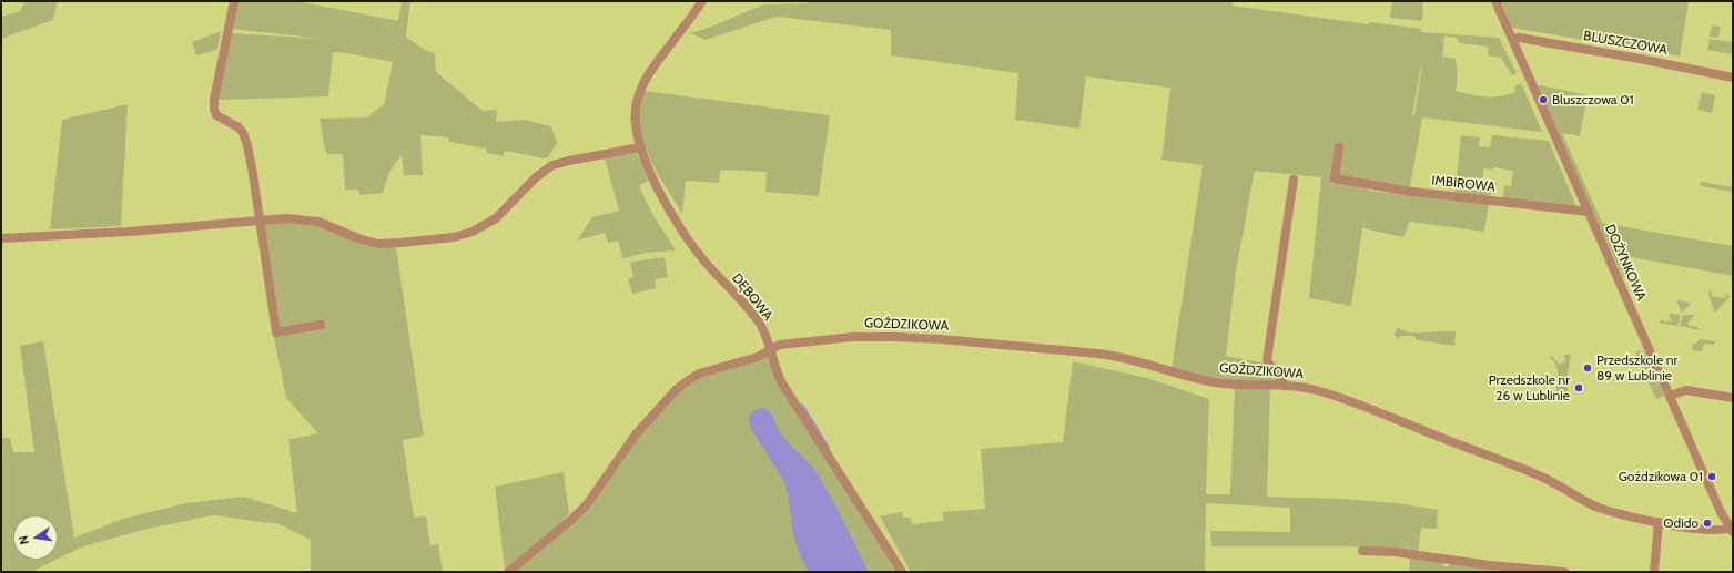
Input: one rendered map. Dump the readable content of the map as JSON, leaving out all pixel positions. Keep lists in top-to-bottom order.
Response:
{
  "streets": {
    "street": [
      "BLUSZCZOWA",
      "IMBIROWA",
      "DOŻYNKOWA",
      "DĘBOWA",
      "GOŹDZIKOWA"
    ]
  },
  "crossings": [
    ["BLUSZCZOWA", "DOŻYNKOWA"],
    ["IMBIROWA", "DOŻYNKOWA"],
    ["DOŻYNKOWA", "GOŹDZIKOWA"],
    ["DĘBOWA", "GOŹDZIKOWA"]
  ],
  "places": [
    "Bluszczowa 01",
    "Przedszkole nr 89 w Lublinie",
    "Przedszkole nr 26 w Lublinie",
    "Goździkowa 01",
    "Odido"
  ],
  "north": "left"
}
